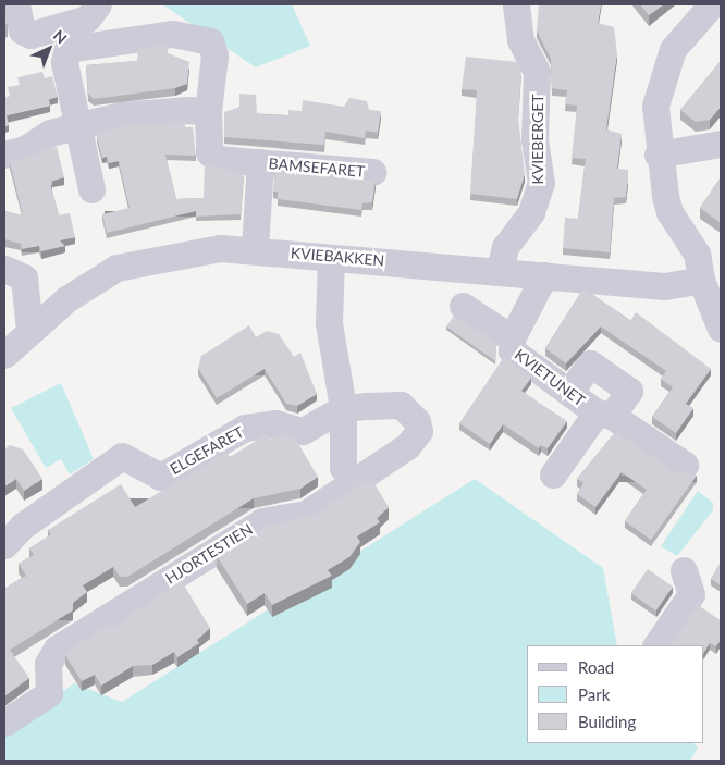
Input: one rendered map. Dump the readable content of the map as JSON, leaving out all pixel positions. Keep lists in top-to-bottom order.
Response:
{
  "streets": {
    "street": [
      "KVIEBERGET",
      "BAMSEFARET",
      "KVIEBAKKEN",
      "KVIETUNET",
      "ELGEFARET",
      "HJORTESTIEN"
    ]
  },
  "crossings": [
    ["KVIEBERGET", "KVIEBAKKEN"],
    ["BAMSEFARET", "KVIEBAKKEN"],
    ["KVIEBAKKEN", "KVIETUNET"],
    ["ELGEFARET", "HJORTESTIEN"]
  ],
  "legend": ["Road", "Park", "Building"],
  "north": "top right"
}
